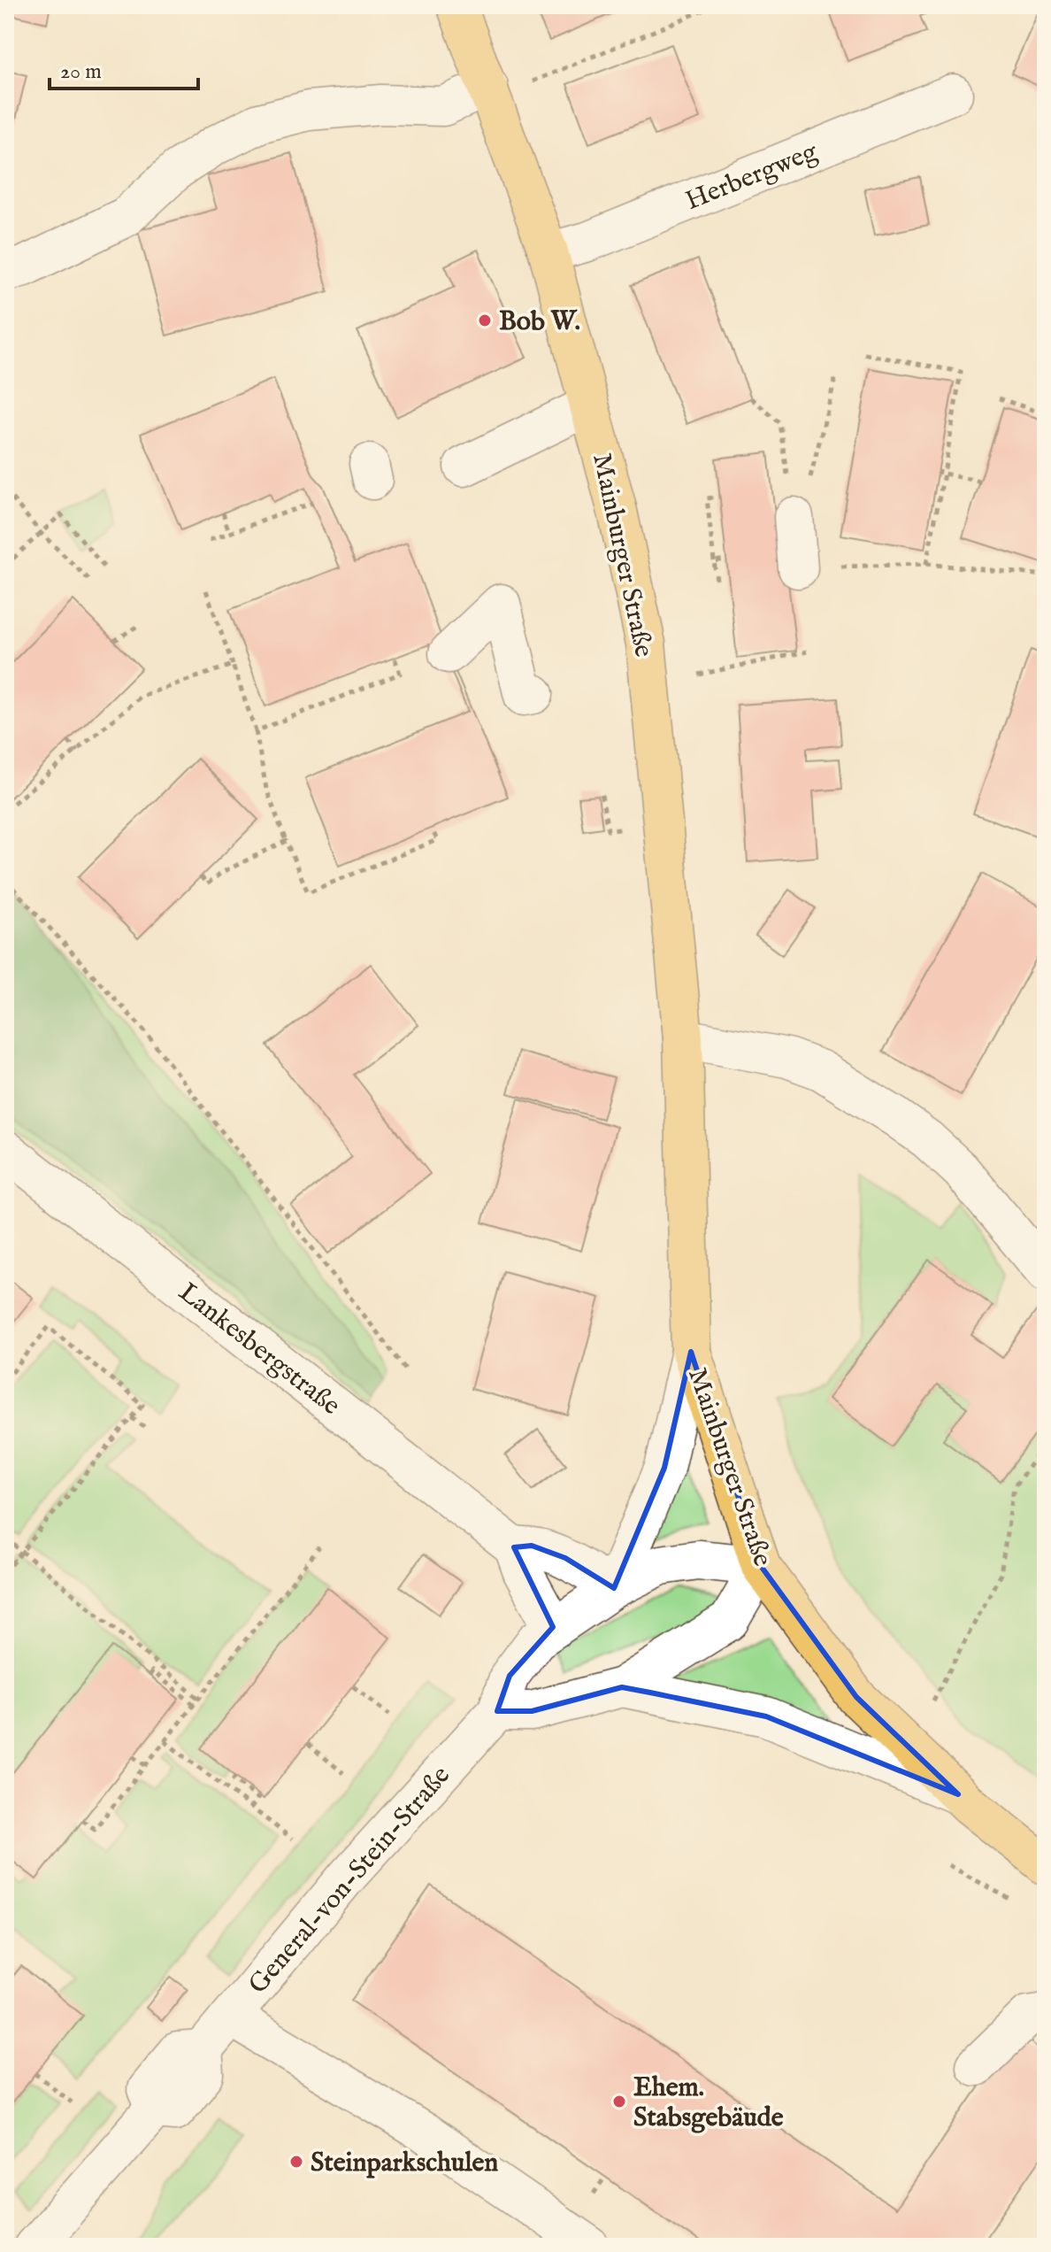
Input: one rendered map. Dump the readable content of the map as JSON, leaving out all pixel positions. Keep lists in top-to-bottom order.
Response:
{
  "streets": {
    "main road": ["Mainburger Straße"],
    "street": ["Herbergweg", "Lankesbergstraße", "General-von-Stein-Straße"]
  },
  "crossings": [
    ["Herbergweg", "Mainburger Straße"],
    ["Mainburger Straße", "General-von-Stein-Straße"]
  ],
  "places": ["Bob W.", "Ehem. Stabsgebäude", "Steinparkschulen"],
  "scale_bar": "20 m"
}
